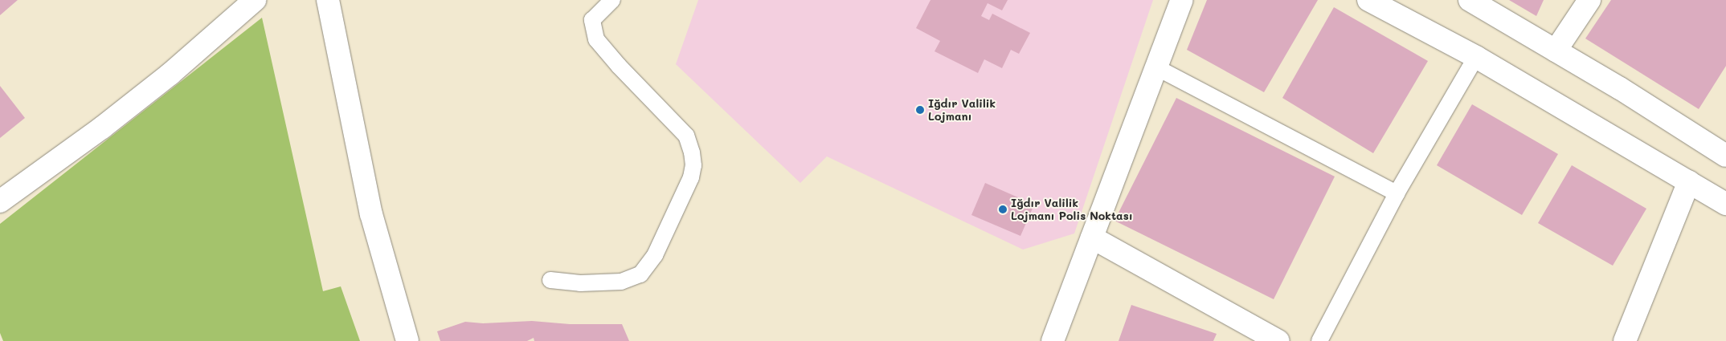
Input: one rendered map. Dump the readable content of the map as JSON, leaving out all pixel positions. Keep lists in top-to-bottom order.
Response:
{
  "places": ["Iğdır Valilik Lojmanı", "Iğdır Valilik Lojmanı Polis Noktası"]
}
